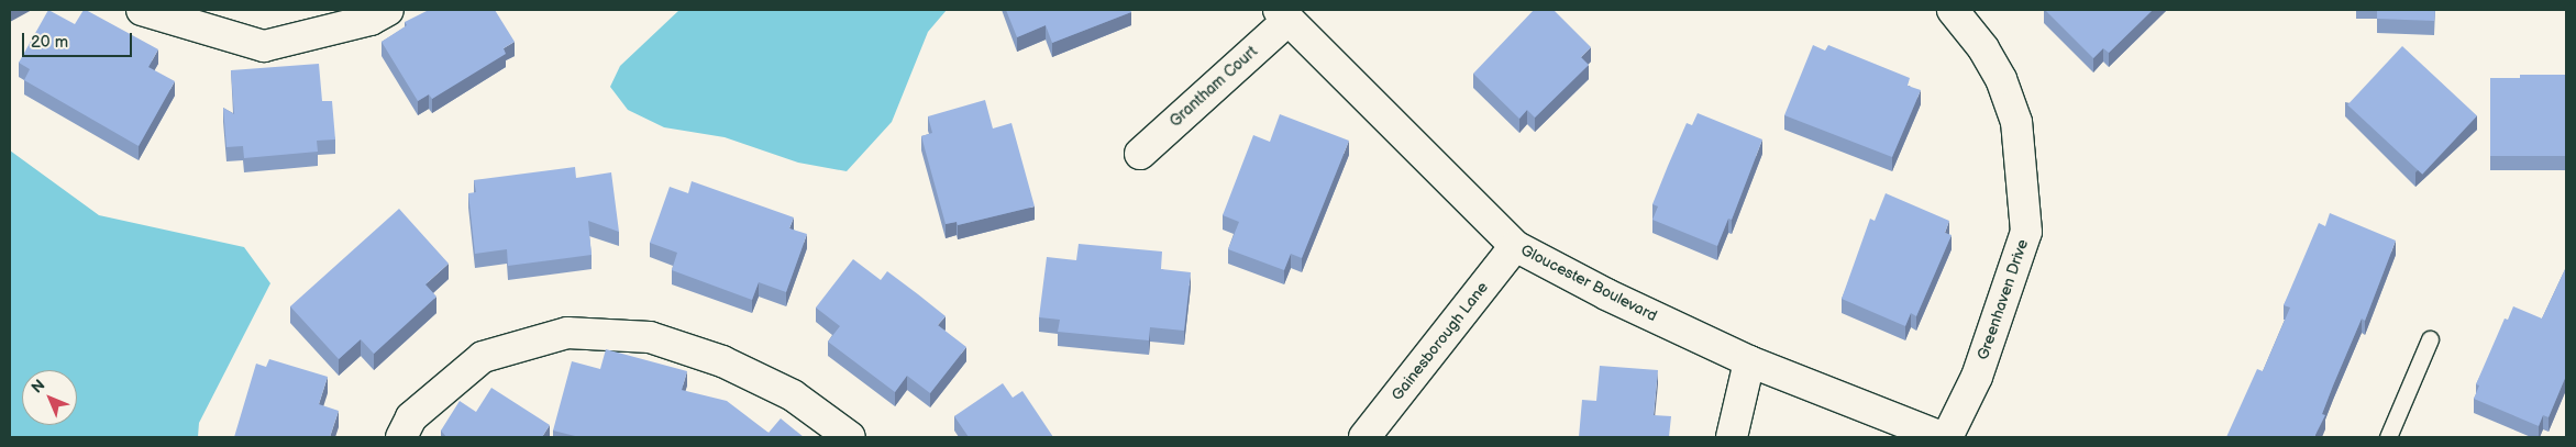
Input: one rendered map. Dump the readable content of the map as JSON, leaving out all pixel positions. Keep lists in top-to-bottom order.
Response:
{
  "streets": {
    "street": [
      "Grantham Court",
      "Gloucester Boulevard",
      "Greenhaven Drive",
      "Gainesborough Lane"
    ]
  },
  "crossings": [
    ["Grantham Court", "Gloucester Boulevard"],
    ["Gloucester Boulevard", "Gainesborough Lane"]
  ],
  "scale_bar": "20 m",
  "north": "top left"
}
